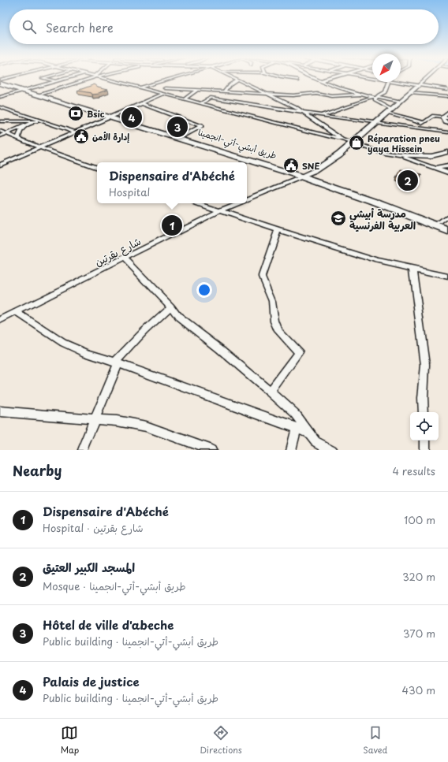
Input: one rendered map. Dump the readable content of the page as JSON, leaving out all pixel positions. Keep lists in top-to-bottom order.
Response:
{
  "streets": {
    "street": ["شارع بقرتين"]
  },
  "places": {
    "bank": ["Bsic"],
    "public building": ["إدارة الأمن", "SNE"],
    "shop": ["Réparation pneu yaya Hissein"],
    "school or university": ["مدرسة أبيشي العربية الفرنسية"]
  },
  "north": "bottom left",
  "page": {
    "search": "Search here",
    "pins": [
      "4",
      "3",
      "2",
      "1"
    ],
    "popup": ["Dispensaire d'Abéché", "Hospital"],
    "heading": ["Nearby", "4 results"],
    "list": [
      {
        "mark": "1",
        "name": "Dispensaire d'Abéché",
        "note": "Hospital · شارع بقرتين",
        "value": "100 m"
      },
      {
        "mark": "2",
        "name": "المسجد الكبير العتيق",
        "note": "Mosque · طريق أبشي-أتي-انجمينا",
        "value": "320 m"
      },
      {
        "mark": "3",
        "name": "Hôtel de ville d'abeche",
        "note": "Public building · طريق أبشي-أتي-انجمينا",
        "value": "370 m"
      },
      {
        "mark": "4",
        "name": "Palais de justice",
        "note": "Public building · طريق أبشي-أتي-انجمينا",
        "value": "430 m"
      }
    ],
    "nav": ["Map", "Directions", "Saved"]
  }
}
